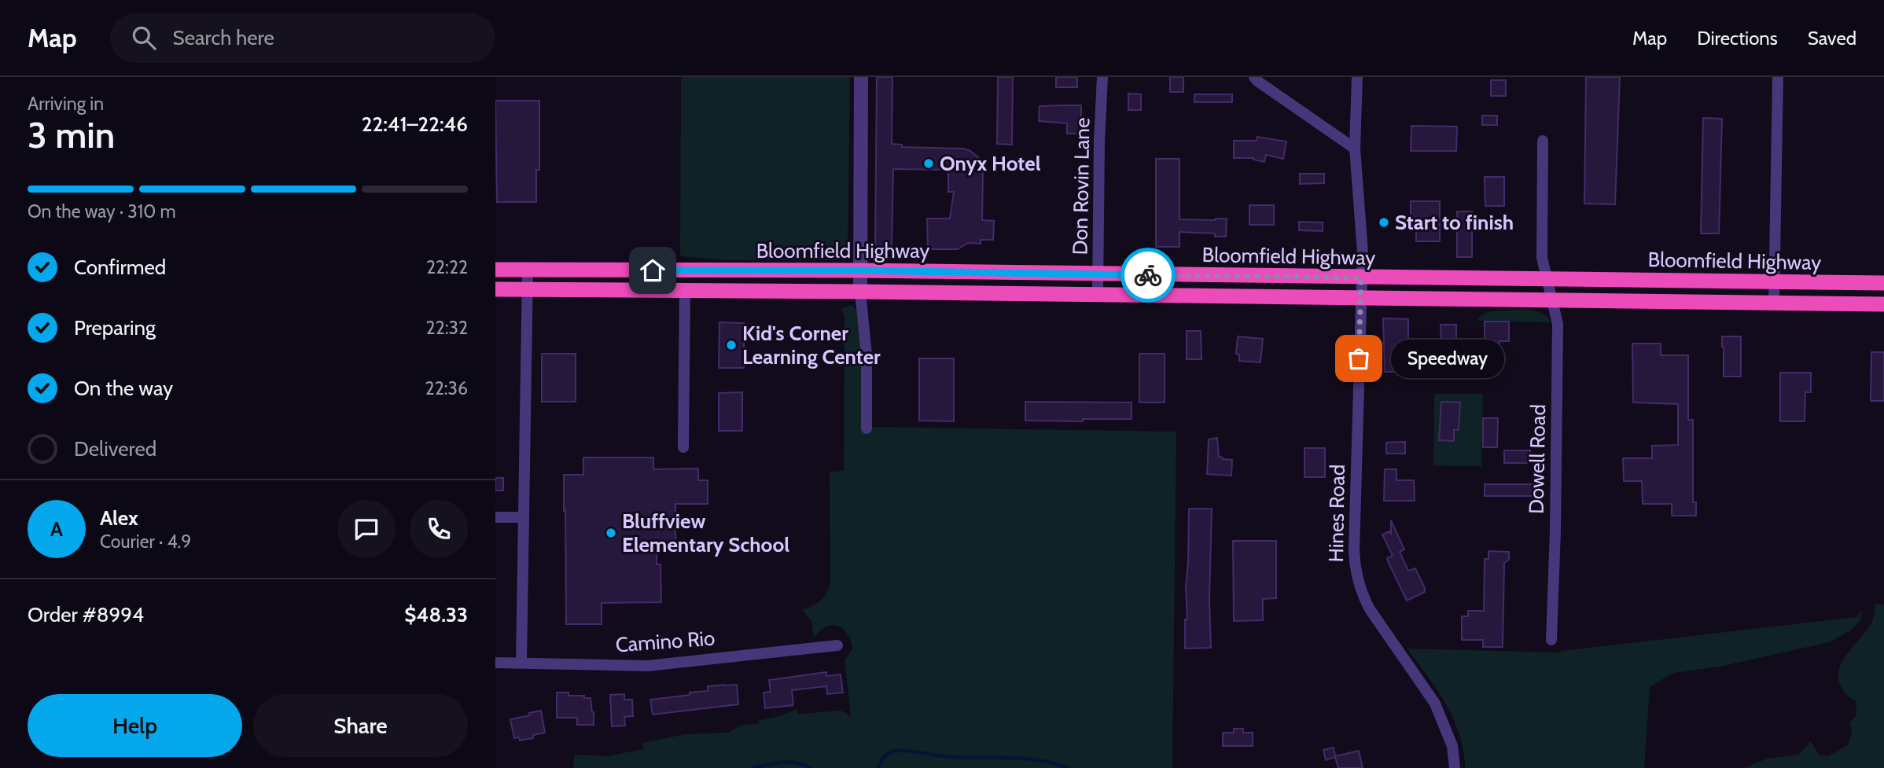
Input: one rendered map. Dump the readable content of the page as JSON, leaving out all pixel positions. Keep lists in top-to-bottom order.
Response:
{
  "streets": {
    "highway": ["Bloomfield Highway"],
    "street": [
      "Don Rovin Lane",
      "Dowell Road",
      "Hines Road",
      "Camino Rio"
    ]
  },
  "crossings": [
    ["Don Rovin Lane", "Bloomfield Highway"],
    ["Bloomfield Highway", "Dowell Road"],
    ["Bloomfield Highway", "Hines Road"]
  ],
  "places": [
    "Onyx Hotel",
    "Start to finish",
    "Kid's Corner Learning Center",
    "Speedway",
    "Bluffview Elementary School"
  ],
  "page": {
    "header": "Map",
    "search": "Search here",
    "nav": ["Map", "Directions", "Saved"],
    "heading": ["3 min", "Arriving in", "22:41–22:46"],
    "panel": [
      "Alex",
      "Courier · 4.9",
      "Order #8994",
      "$48.33"
    ],
    "bar": "On the way · 310 m",
    "list": [
      ["Confirmed", "22:22"],
      ["Preparing", "22:32"],
      ["On the way", "22:36"],
      "Delivered"
    ],
    "bubble": "Speedway",
    "round": "A",
    "buttons": ["Help", "Share"]
  }
}
